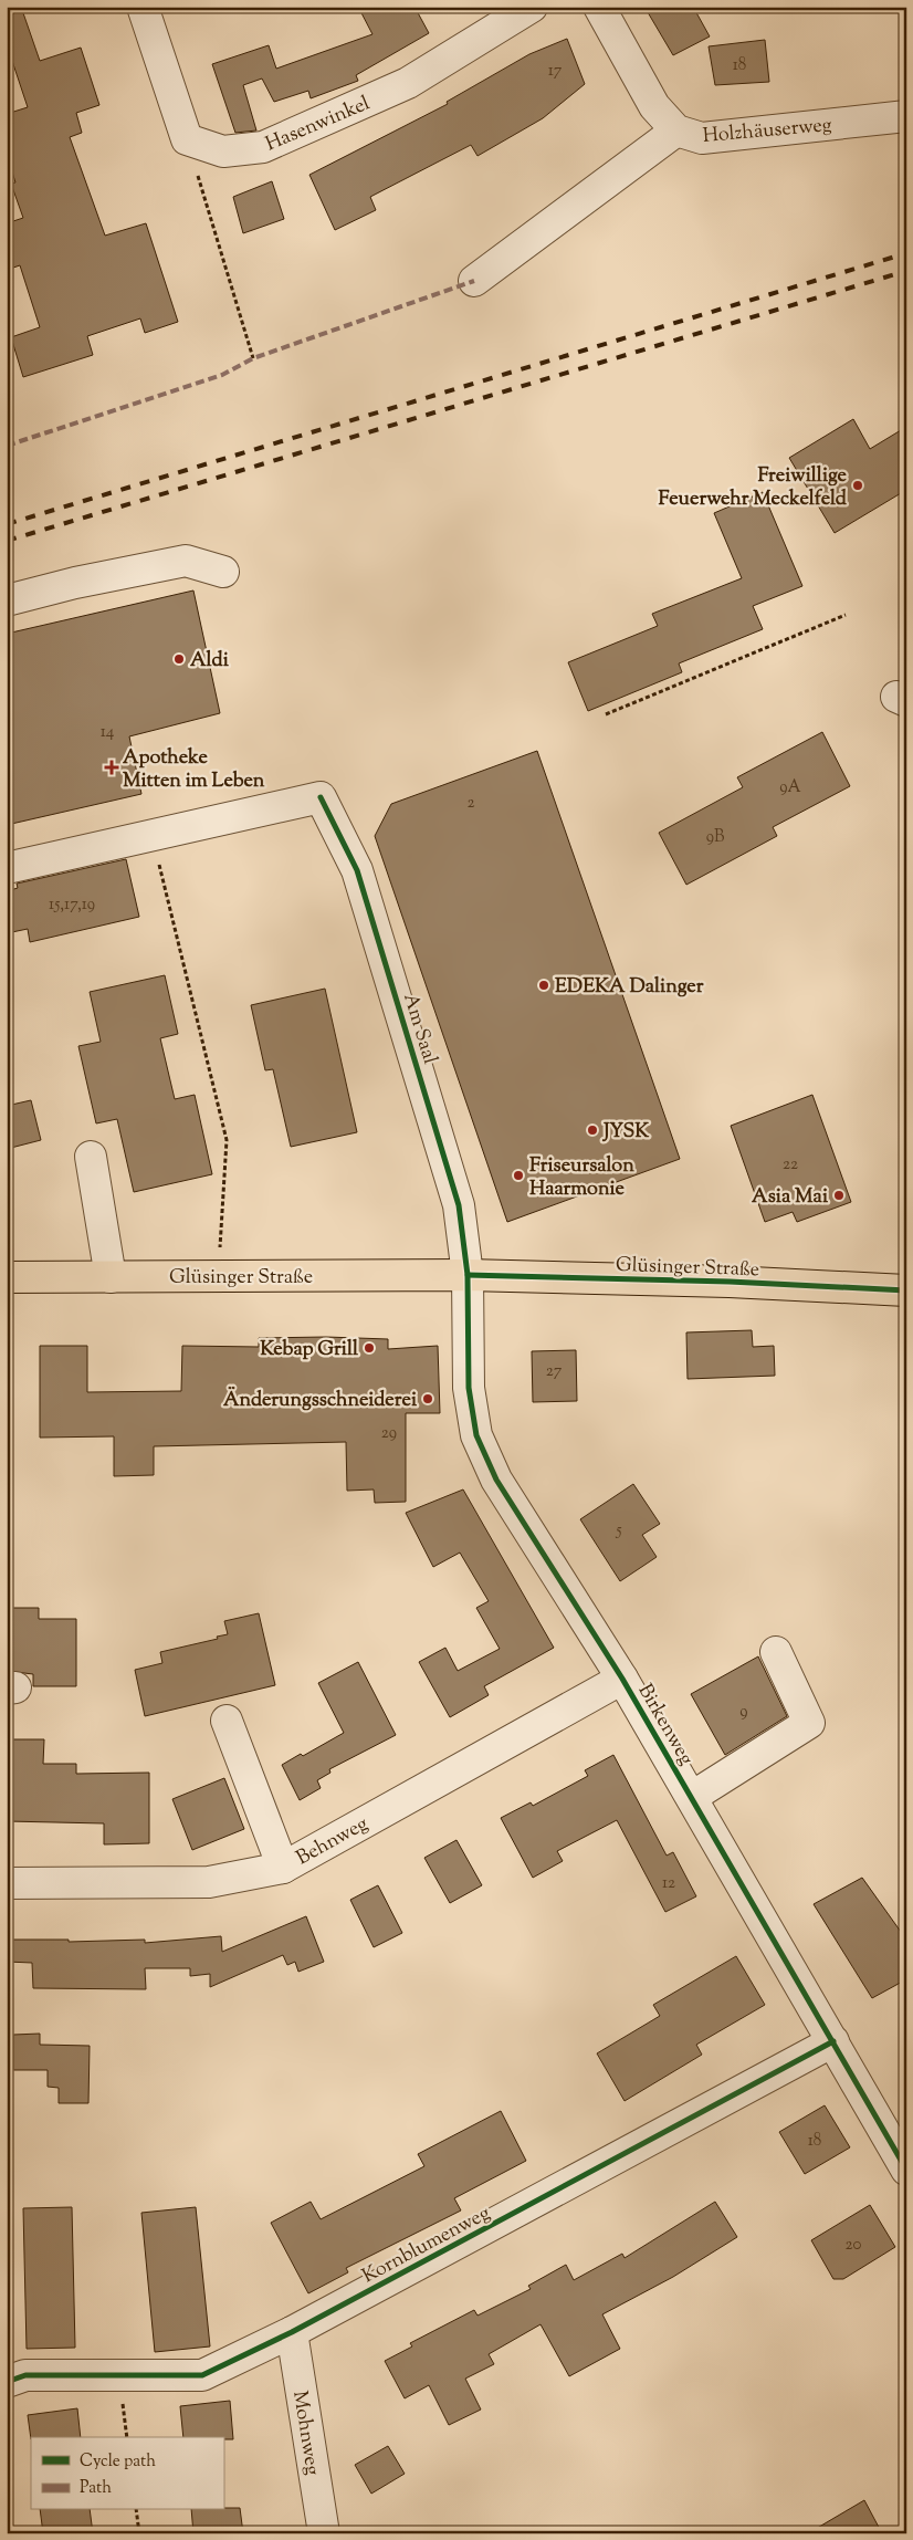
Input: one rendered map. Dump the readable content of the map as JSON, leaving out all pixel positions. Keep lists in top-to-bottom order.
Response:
{
  "streets": {
    "main road": ["Glüsinger Straße"],
    "street": [
      "Hasenwinkel",
      "Holzhäuserweg",
      "Am Saal",
      "Birkenweg",
      "Behnweg",
      "Kornblumenweg",
      "Mohnweg"
    ]
  },
  "crossings": [
    ["Am Saal", "Glüsinger Straße"],
    ["Am Saal", "Birkenweg"],
    ["Glüsinger Straße", "Birkenweg"],
    ["Birkenweg", "Behnweg"],
    ["Birkenweg", "Kornblumenweg"],
    ["Kornblumenweg", "Mohnweg"]
  ],
  "places": {
    "other": [
      "Freiwillige Feuerwehr Meckelfeld",
      "Aldi",
      "EDEKA Dalinger",
      "JYSK",
      "Friseursalon Haarmonie",
      "Asia Mai",
      "Kebap Grill",
      "Änderungsschneiderei"
    ],
    "health": ["Apotheke Mitten im Leben"]
  },
  "house_numbers": [
    "18",
    "17",
    "14",
    "9A",
    "2",
    "9B",
    "15,17,19",
    "22",
    "27",
    "29",
    "5",
    "9",
    "12",
    "18",
    "20"
  ],
  "legend": ["Cycle path", "Path"]
}
